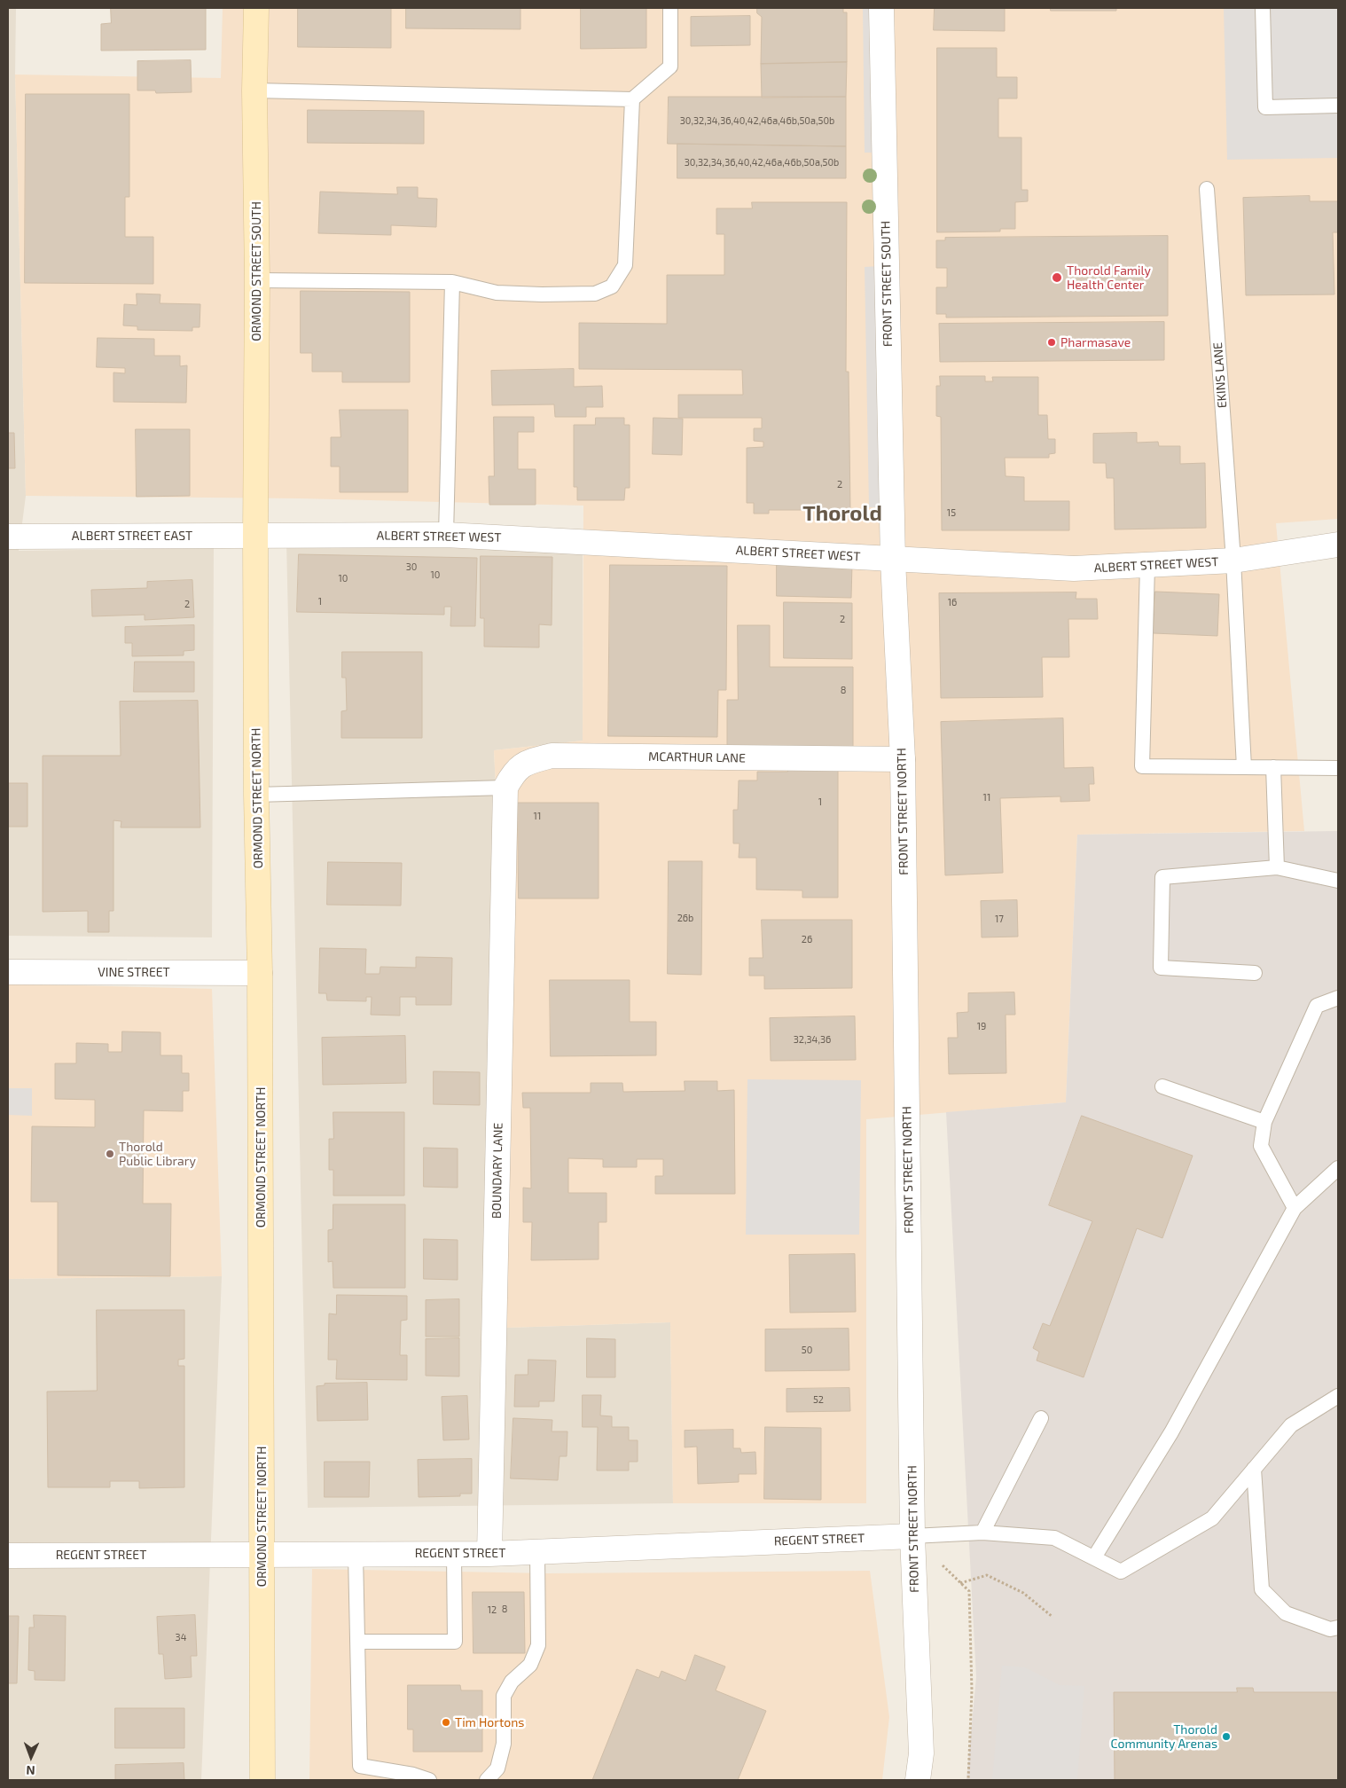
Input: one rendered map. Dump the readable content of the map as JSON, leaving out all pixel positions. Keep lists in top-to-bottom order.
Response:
{
  "streets": {
    "main road": ["ORMOND STREET SOUTH", "ORMOND STREET NORTH"],
    "street": [
      "FRONT STREET SOUTH",
      "ALBERT STREET EAST",
      "ALBERT STREET WEST",
      "MCARTHUR LANE",
      "FRONT STREET NORTH",
      "VINE STREET",
      "BOUNDARY LANE",
      "REGENT STREET"
    ],
    "lane": ["EKINS LANE"]
  },
  "crossings": [
    ["ORMOND STREET SOUTH", "ALBERT STREET EAST"],
    ["ORMOND STREET SOUTH", "ALBERT STREET WEST"],
    ["ORMOND STREET SOUTH", "ORMOND STREET NORTH"],
    ["FRONT STREET SOUTH", "ALBERT STREET WEST"],
    ["FRONT STREET SOUTH", "FRONT STREET NORTH"],
    ["EKINS LANE", "ALBERT STREET WEST"],
    ["ALBERT STREET EAST", "ALBERT STREET WEST"],
    ["ALBERT STREET EAST", "ORMOND STREET NORTH"],
    ["ALBERT STREET WEST", "ORMOND STREET NORTH"],
    ["ALBERT STREET WEST", "FRONT STREET NORTH"],
    ["MCARTHUR LANE", "FRONT STREET NORTH"],
    ["MCARTHUR LANE", "BOUNDARY LANE"],
    ["ORMOND STREET NORTH", "VINE STREET"],
    ["ORMOND STREET NORTH", "REGENT STREET"],
    ["FRONT STREET NORTH", "REGENT STREET"],
    ["BOUNDARY LANE", "REGENT STREET"]
  ],
  "districts": ["Thorold"],
  "places": [
    "Thorold Family Health Center",
    "Pharmasave",
    "Thorold Public Library",
    "Tim Hortons",
    "Thorold Community Arenas"
  ],
  "house_numbers": [
    "30,32,34,36,40,42,46a,46b,50a,50b",
    "30,32,34,36,40,42,46a,46b,50a,50b",
    "2",
    "15",
    "30",
    "10",
    "10",
    "1",
    "16",
    "2",
    "2",
    "8",
    "11",
    "1",
    "11",
    "26b",
    "17",
    "26",
    "19",
    "32,34,36",
    "50",
    "52",
    "8",
    "12",
    "34"
  ],
  "north": "bottom"
}
